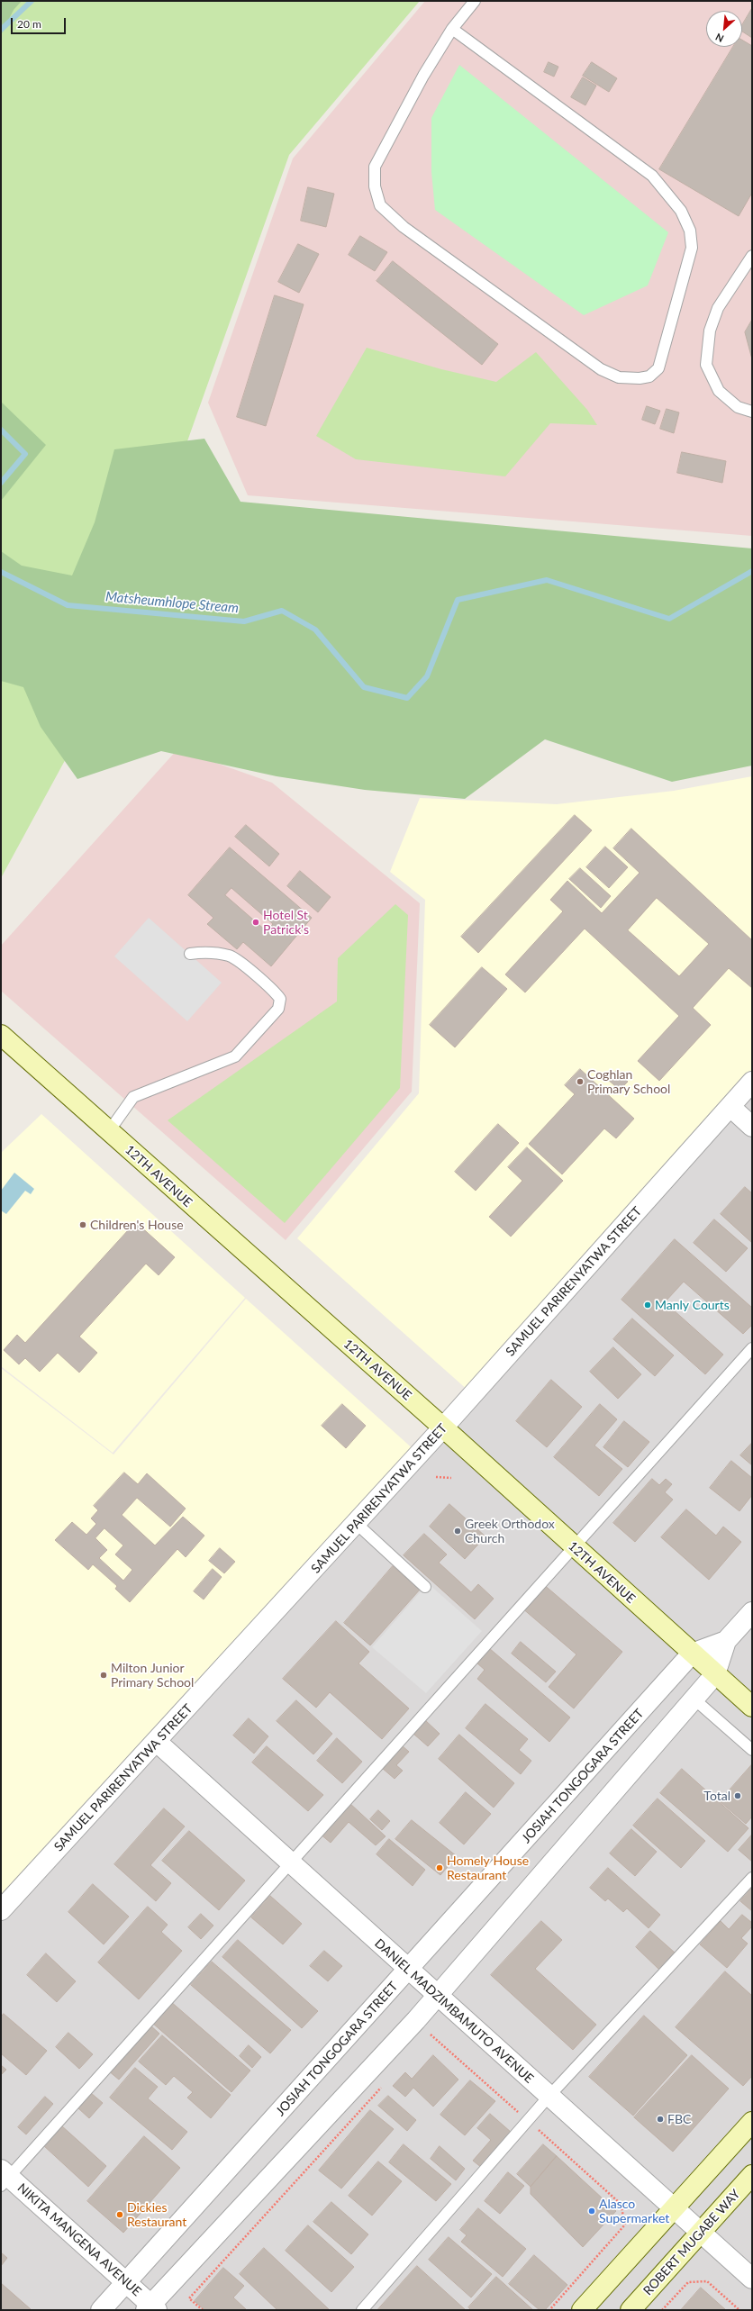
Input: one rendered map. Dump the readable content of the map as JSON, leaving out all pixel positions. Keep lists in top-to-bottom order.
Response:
{
  "streets": {
    "main road": ["12TH AVENUE", "ROBERT MUGABE WAY"],
    "street": [
      "SAMUEL PARIRENYATWA STREET",
      "JOSIAH TONGOGARA STREET",
      "DANIEL MADZIMBAMUTO AVENUE",
      "NIKITA MANGENA AVENUE"
    ]
  },
  "crossings": [
    ["12TH AVENUE", "SAMUEL PARIRENYATWA STREET"],
    ["12TH AVENUE", "JOSIAH TONGOGARA STREET"],
    ["SAMUEL PARIRENYATWA STREET", "DANIEL MADZIMBAMUTO AVENUE"],
    ["JOSIAH TONGOGARA STREET", "DANIEL MADZIMBAMUTO AVENUE"],
    ["JOSIAH TONGOGARA STREET", "NIKITA MANGENA AVENUE"],
    ["DANIEL MADZIMBAMUTO AVENUE", "ROBERT MUGABE WAY"]
  ],
  "water": ["Matsheumhlope Stream"],
  "places": [
    "Hotel St Patrick's",
    "Coghlan Primary School",
    "Children's House",
    "Manly Courts",
    "Greek Orthodox Church",
    "Milton Junior Primary School",
    "Total",
    "Homely House Restaurant",
    "FBC",
    "Alasco Supermarket",
    "Dickies Restaurant"
  ],
  "scale_bar": "20 m",
  "north": "bottom left"
}
